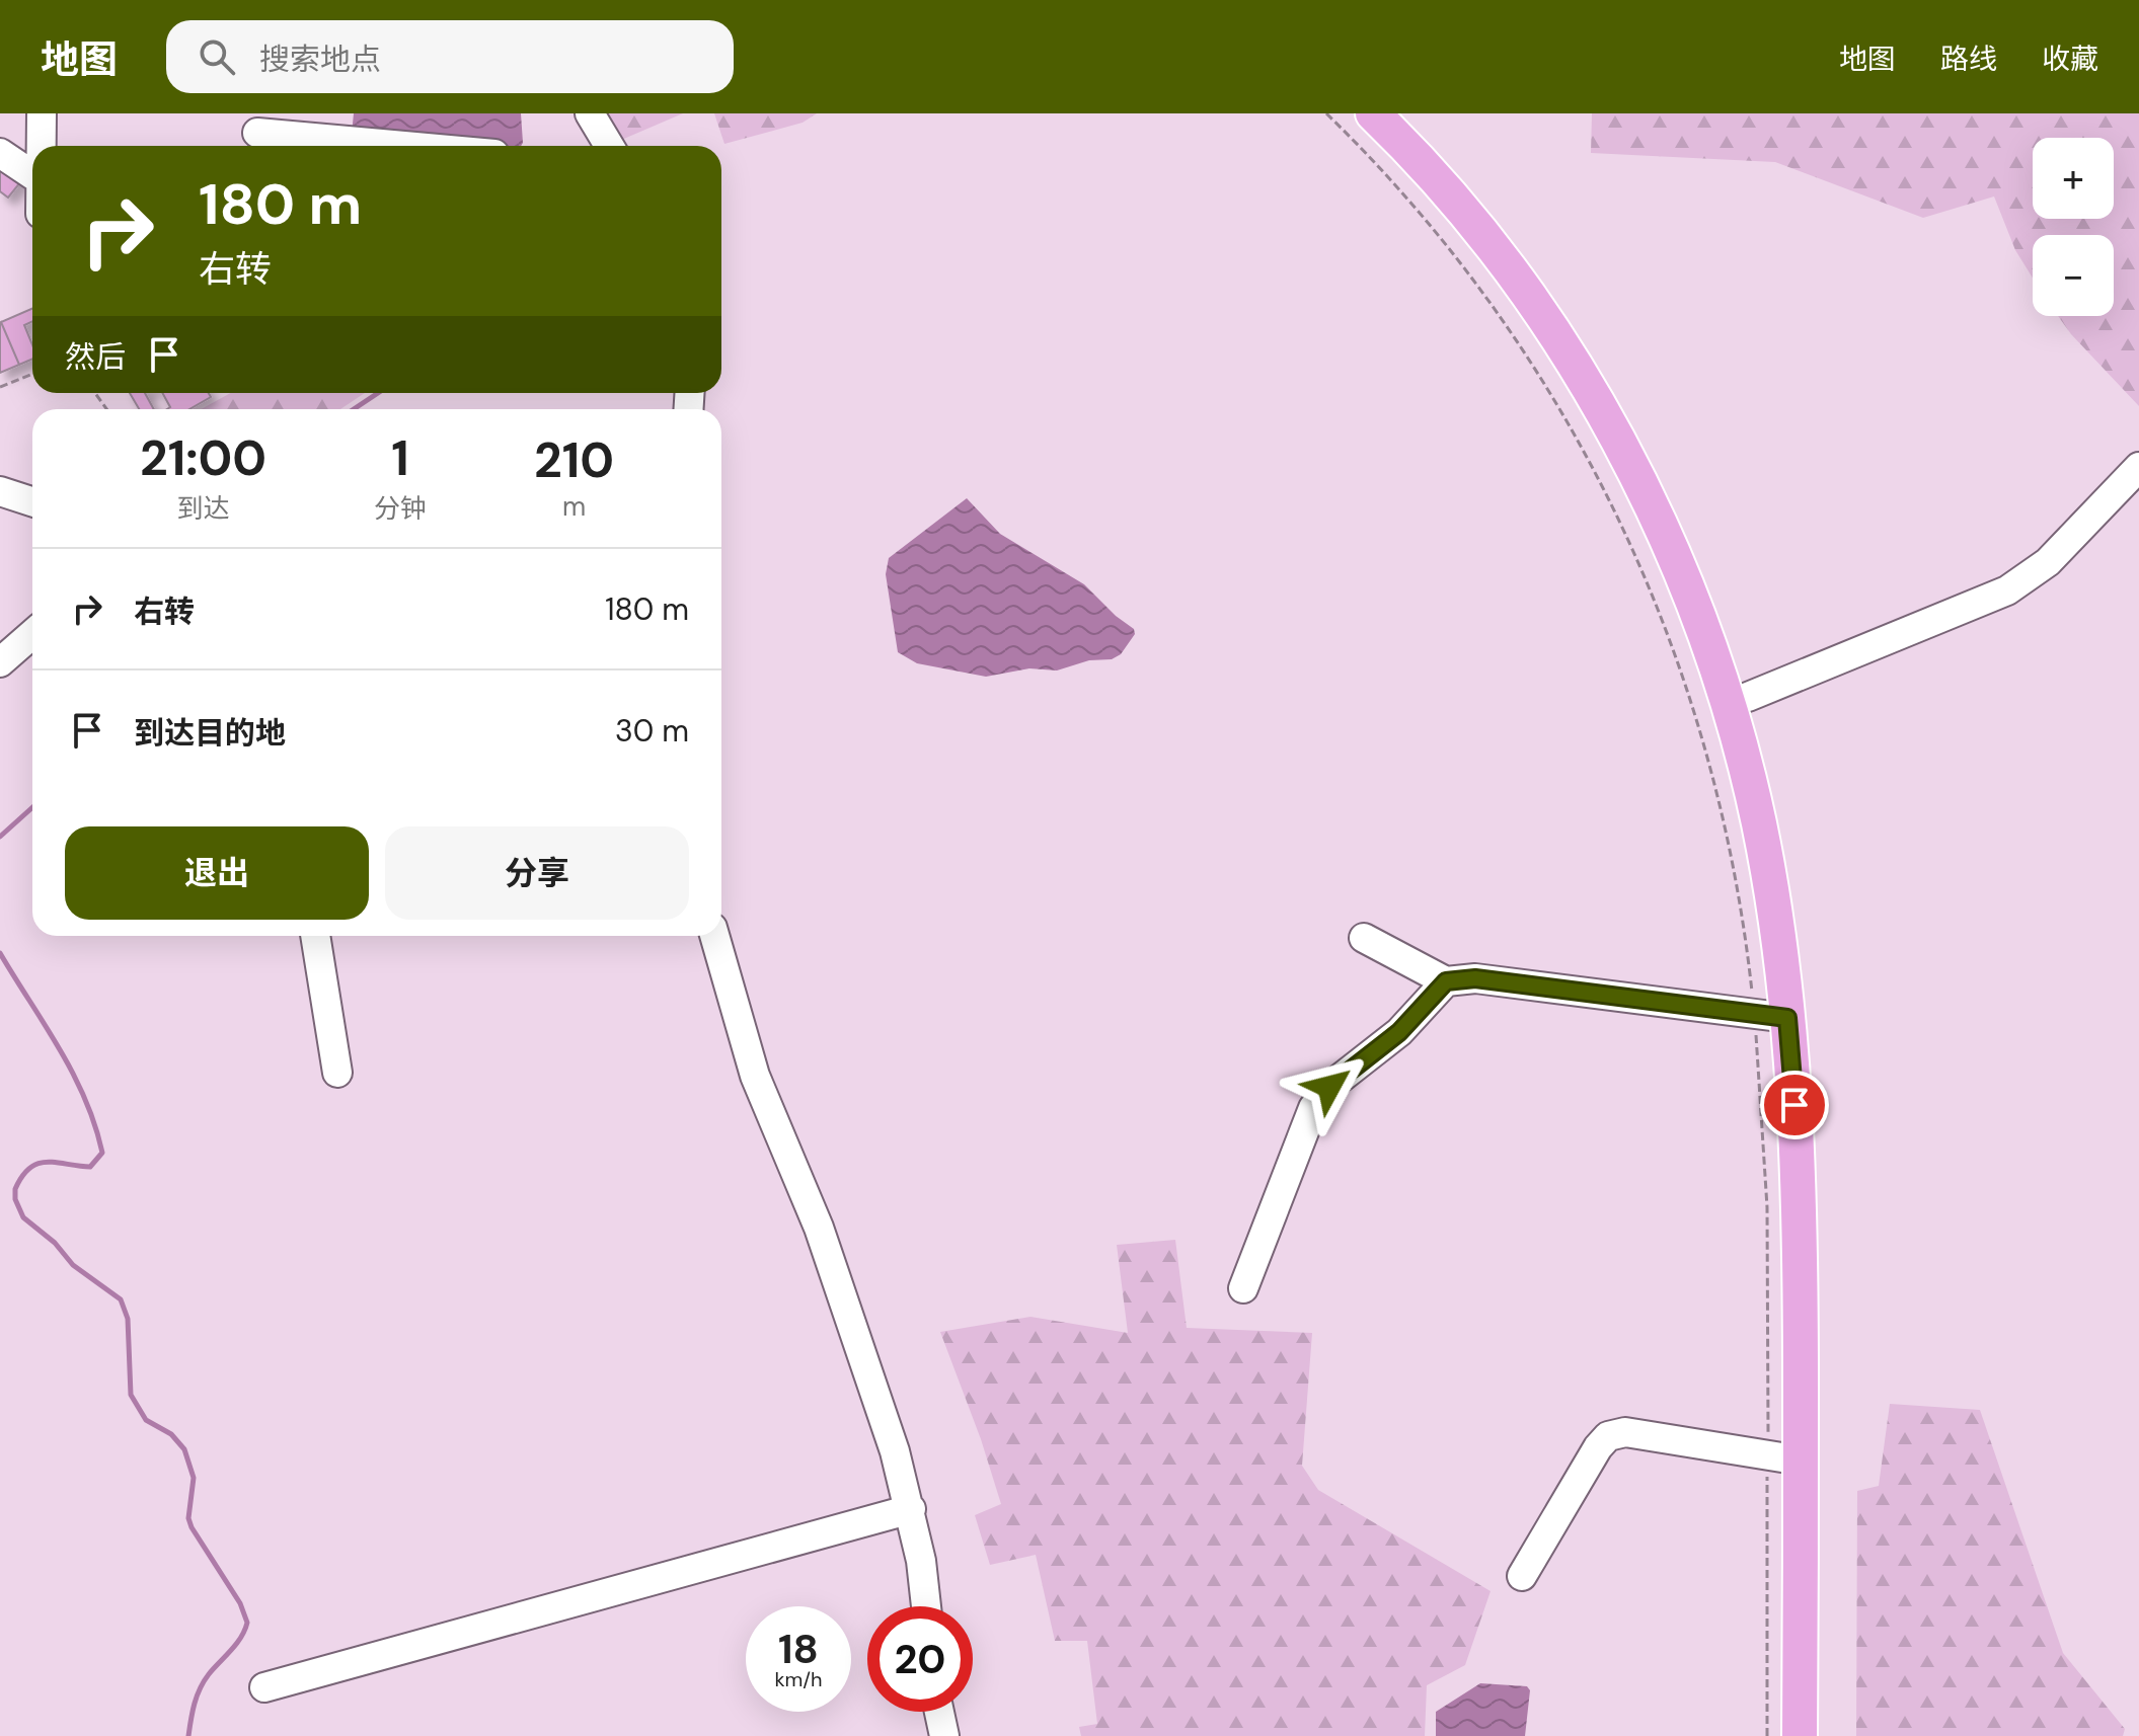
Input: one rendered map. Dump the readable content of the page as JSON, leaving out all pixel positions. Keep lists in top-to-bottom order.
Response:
{
  "page": {
    "header": "地图",
    "search": "搜索地点",
    "nav": ["地图", "路线", "收藏"],
    "map_buttons": ["+", "−"],
    "turn": ["180 m", "右转"],
    "then": "然后",
    "eta": [
      "21:00",
      "到达",
      "1",
      "分钟",
      "210",
      "m"
    ],
    "list": [
      {
        "name": "右转",
        "value": "180 m"
      },
      {
        "name": "到达目的地",
        "value": "30 m"
      }
    ],
    "buttons": ["退出", "分享"],
    "speed": "18 km/h",
    "limit": "20"
  }
}
